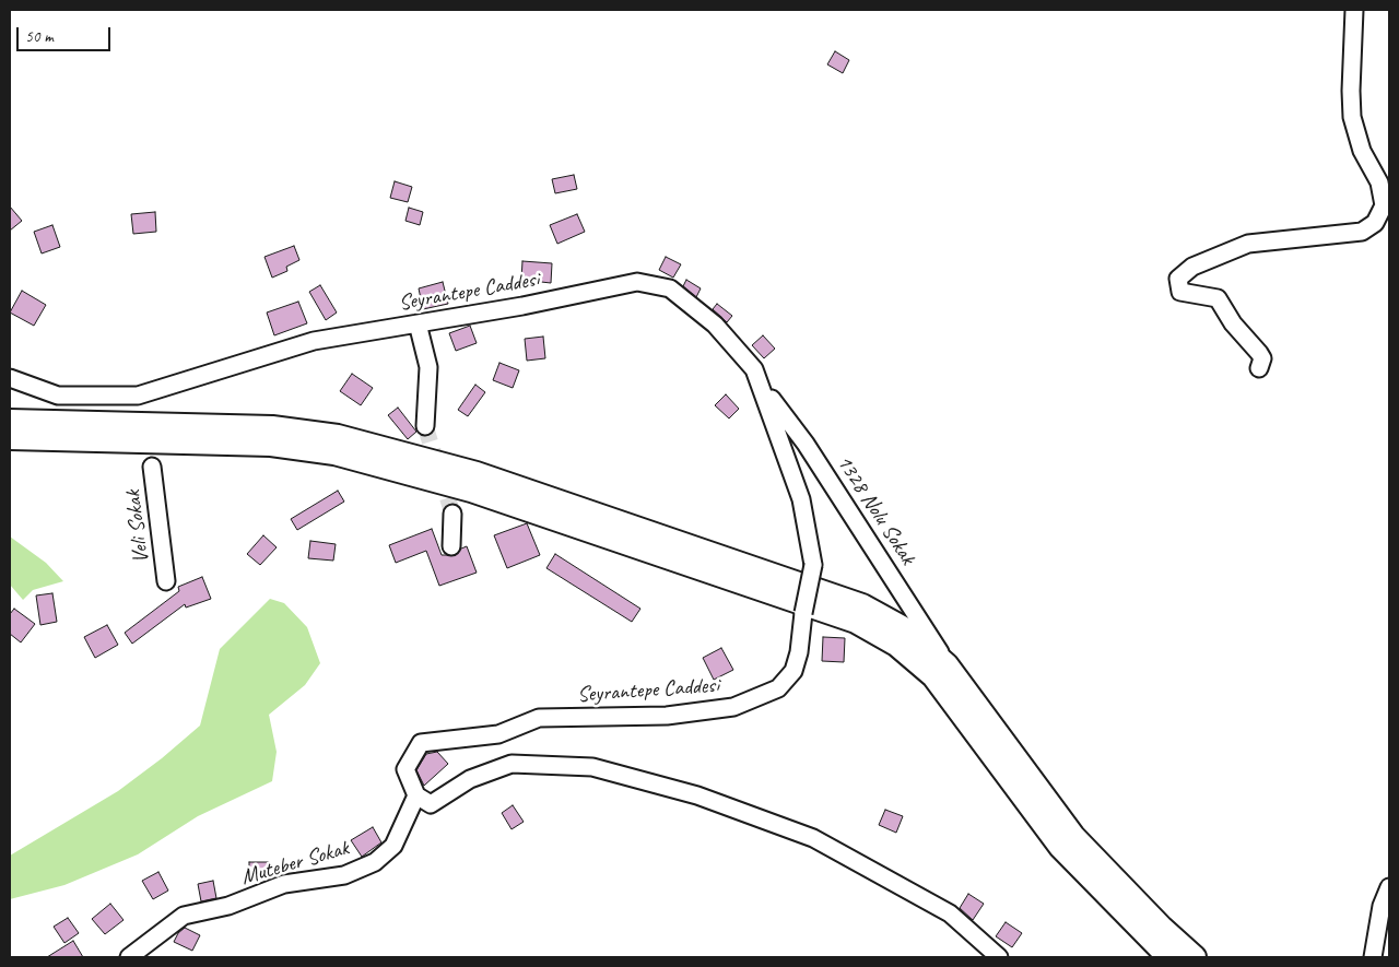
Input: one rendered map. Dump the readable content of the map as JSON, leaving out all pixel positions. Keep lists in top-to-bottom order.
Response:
{
  "streets": {
    "street": [
      "Seyrantepe Caddesi",
      "1328 Nolu Sokak",
      "Veli Sokak",
      "Muteber Sokak"
    ]
  },
  "crossings": [
    ["Seyrantepe Caddesi", "1328 Nolu Sokak"],
    ["Seyrantepe Caddesi", "Muteber Sokak"]
  ],
  "scale_bar": "50 m"
}
